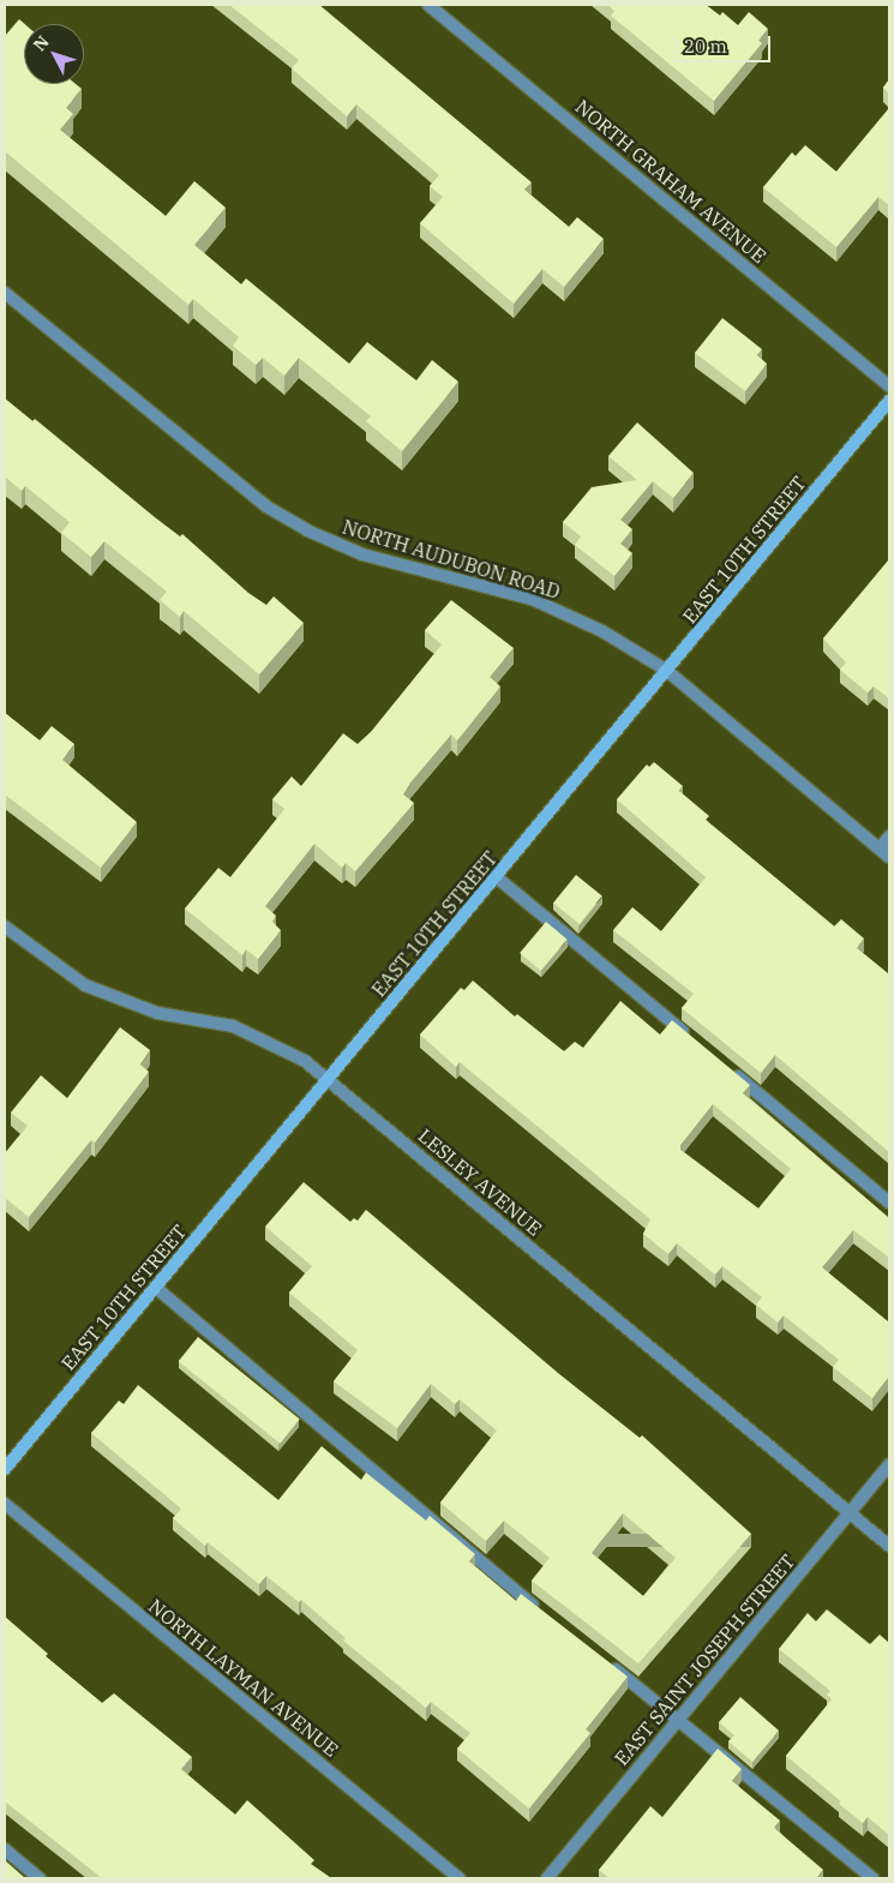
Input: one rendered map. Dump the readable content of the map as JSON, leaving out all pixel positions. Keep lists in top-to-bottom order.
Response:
{
  "streets": {
    "main road": ["EAST 10TH STREET"],
    "street": [
      "NORTH GRAHAM AVENUE",
      "NORTH AUDUBON ROAD",
      "LESLEY AVENUE",
      "EAST SAINT JOSEPH STREET",
      "NORTH LAYMAN AVENUE"
    ]
  },
  "crossings": [
    ["EAST 10TH STREET", "NORTH AUDUBON ROAD"],
    ["EAST 10TH STREET", "LESLEY AVENUE"],
    ["LESLEY AVENUE", "EAST SAINT JOSEPH STREET"]
  ],
  "scale_bar": "20 m",
  "north": "top left"
}
